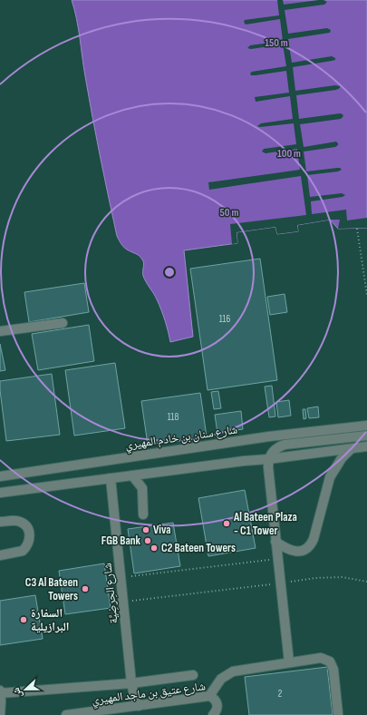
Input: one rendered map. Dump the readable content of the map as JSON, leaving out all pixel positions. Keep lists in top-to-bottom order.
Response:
{
  "streets": {
    "street": ["شارع سنان بن خادم المهيري", "شارع الحِرضِيَّة", "شارع عتيق بن ماجد المهيري"]
  },
  "crossings": [
    ["شارع الحِرضِيَّة", "شارع عتيق بن ماجد المهيري"]
  ],
  "places": [
    "Al Bateen Plaza - C1 Tower",
    "Viva",
    "FGB Bank",
    "C2 Bateen Towers",
    "C3 Al Bateen Towers",
    "السفارة البرازيلية"
  ],
  "house_numbers": ["116", "118", "2"],
  "north": "left",
  "rings": ["150 m", "100 m", "50 m"]
}
